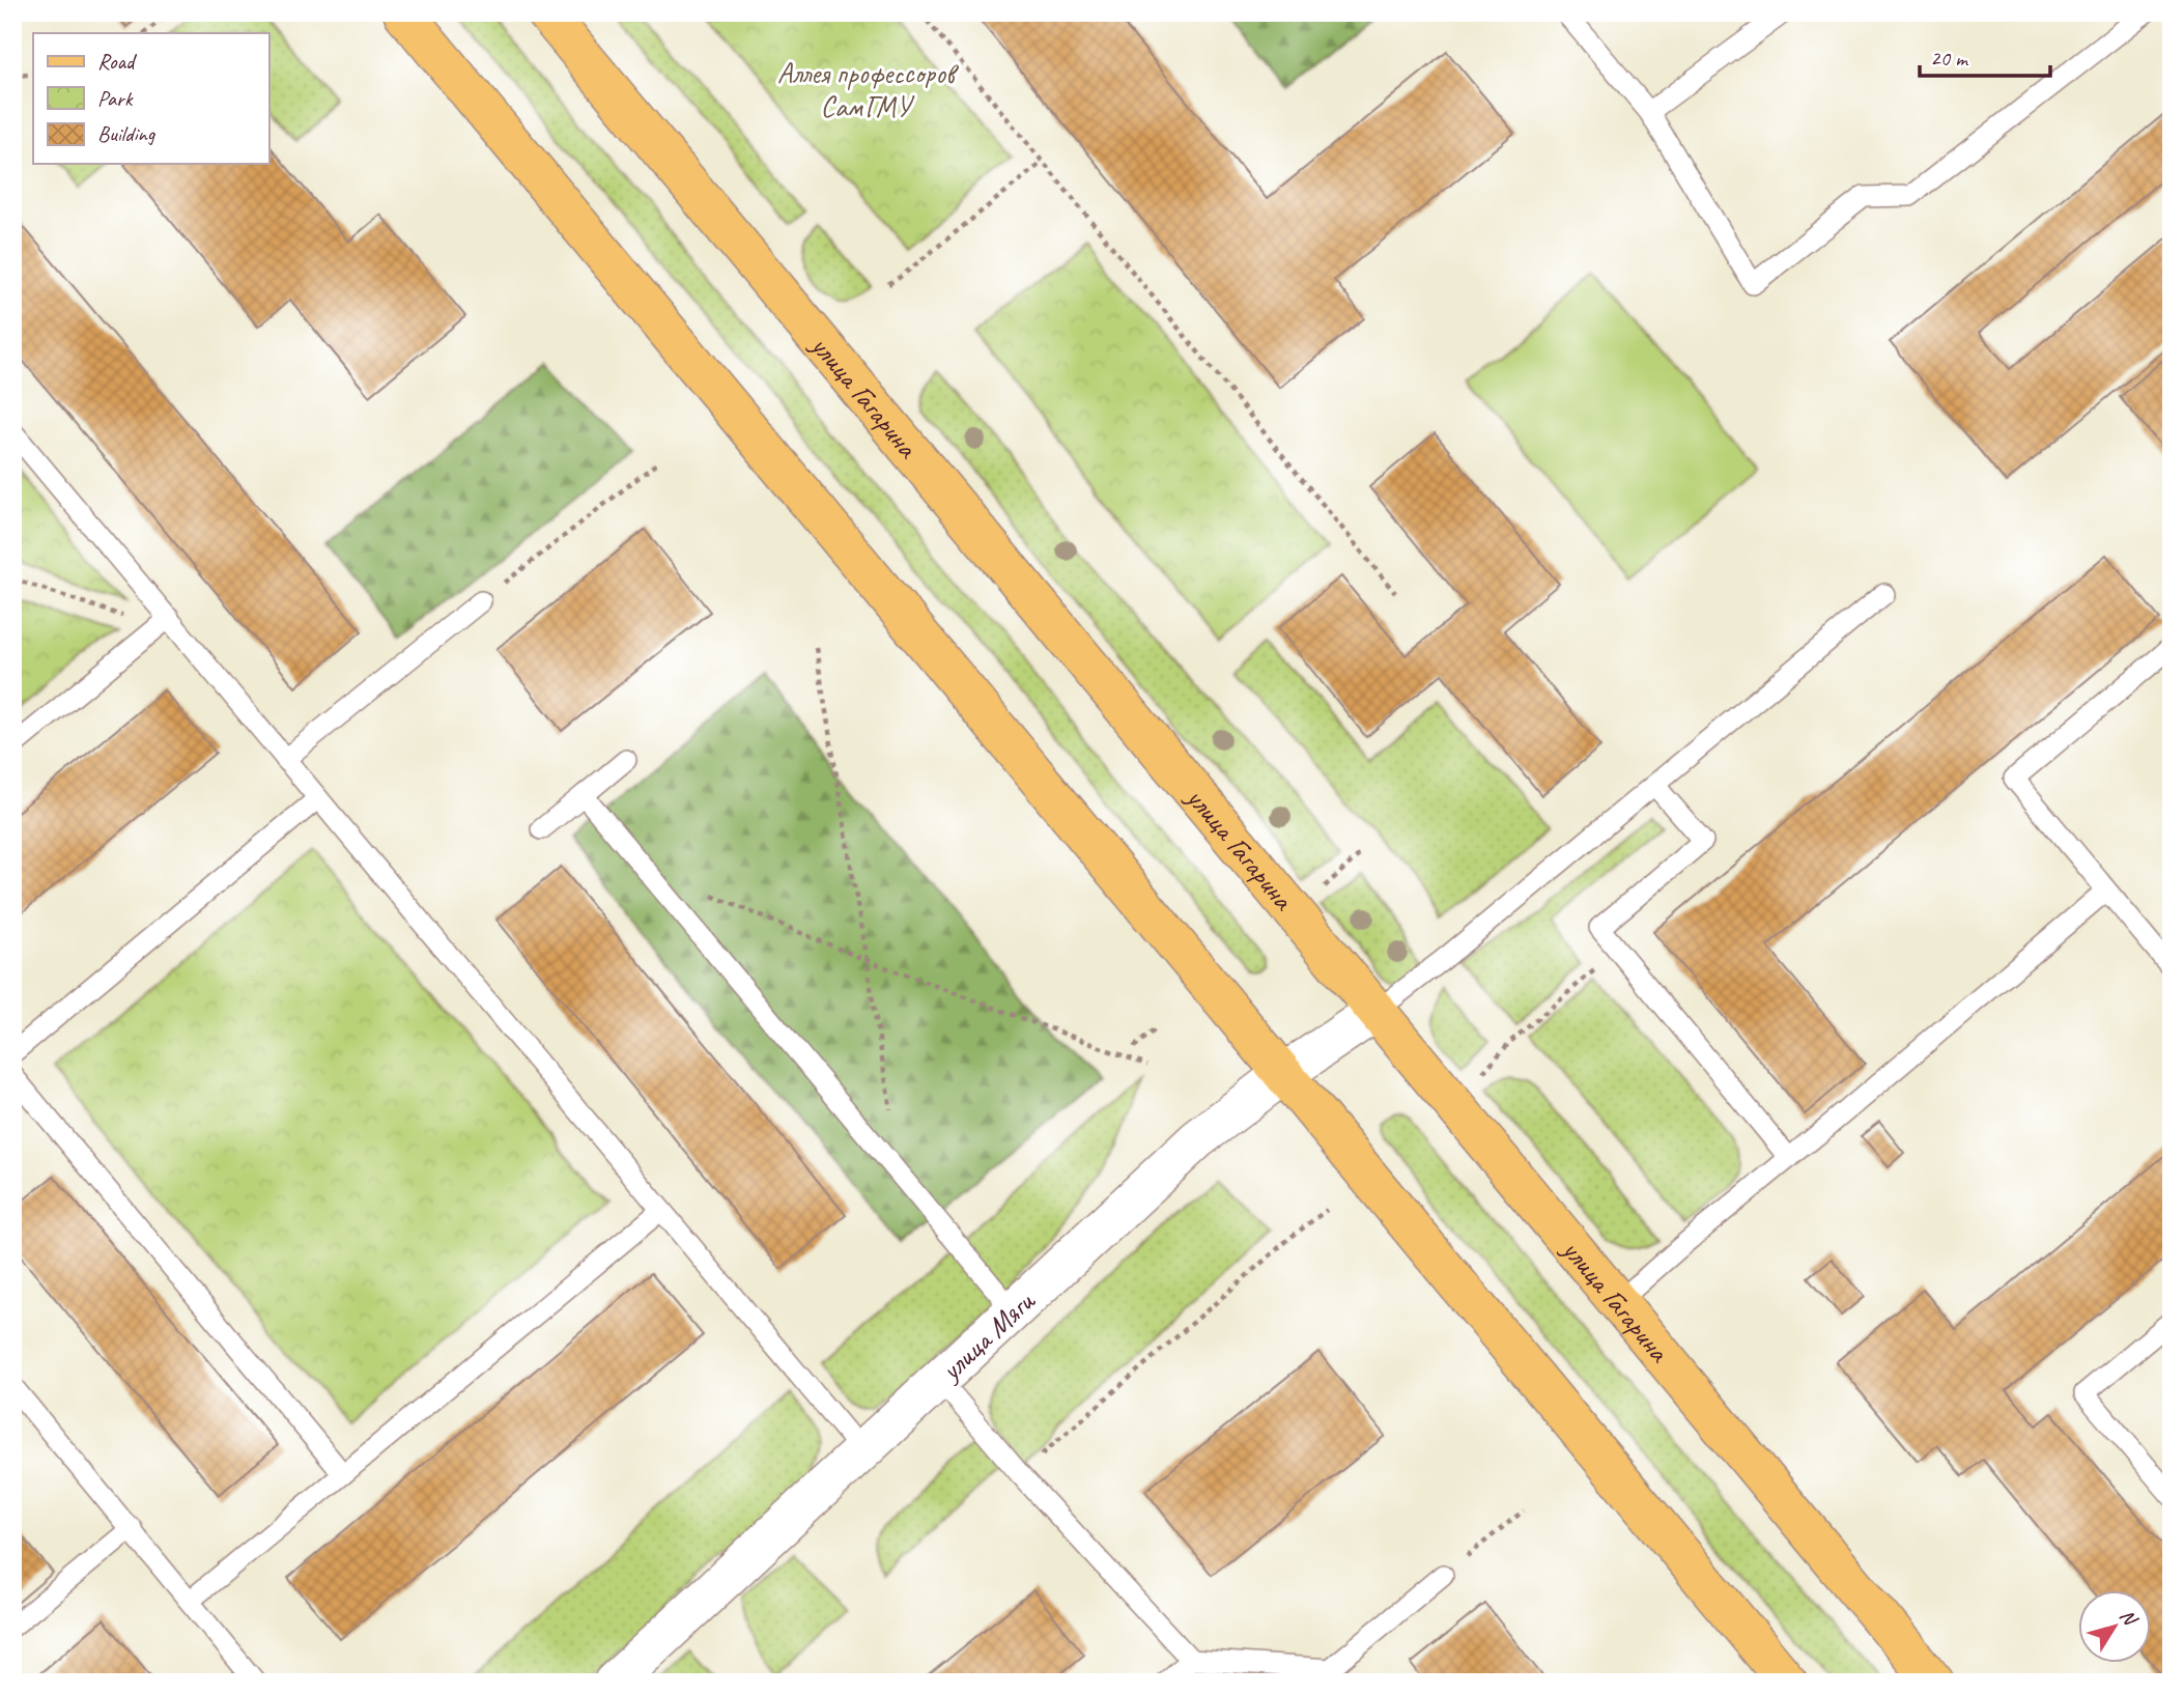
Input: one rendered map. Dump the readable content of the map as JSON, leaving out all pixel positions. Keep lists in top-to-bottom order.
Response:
{
  "streets": {
    "main road": ["улица Гагарина"],
    "street": ["улица Мяги"]
  },
  "crossings": [
    ["улица Гагарина", "улица Мяги"]
  ],
  "parks": ["Аллея профессоров СамГМУ"],
  "legend": ["Road", "Park", "Building"],
  "scale_bar": "20 m",
  "north": "top right"
}
